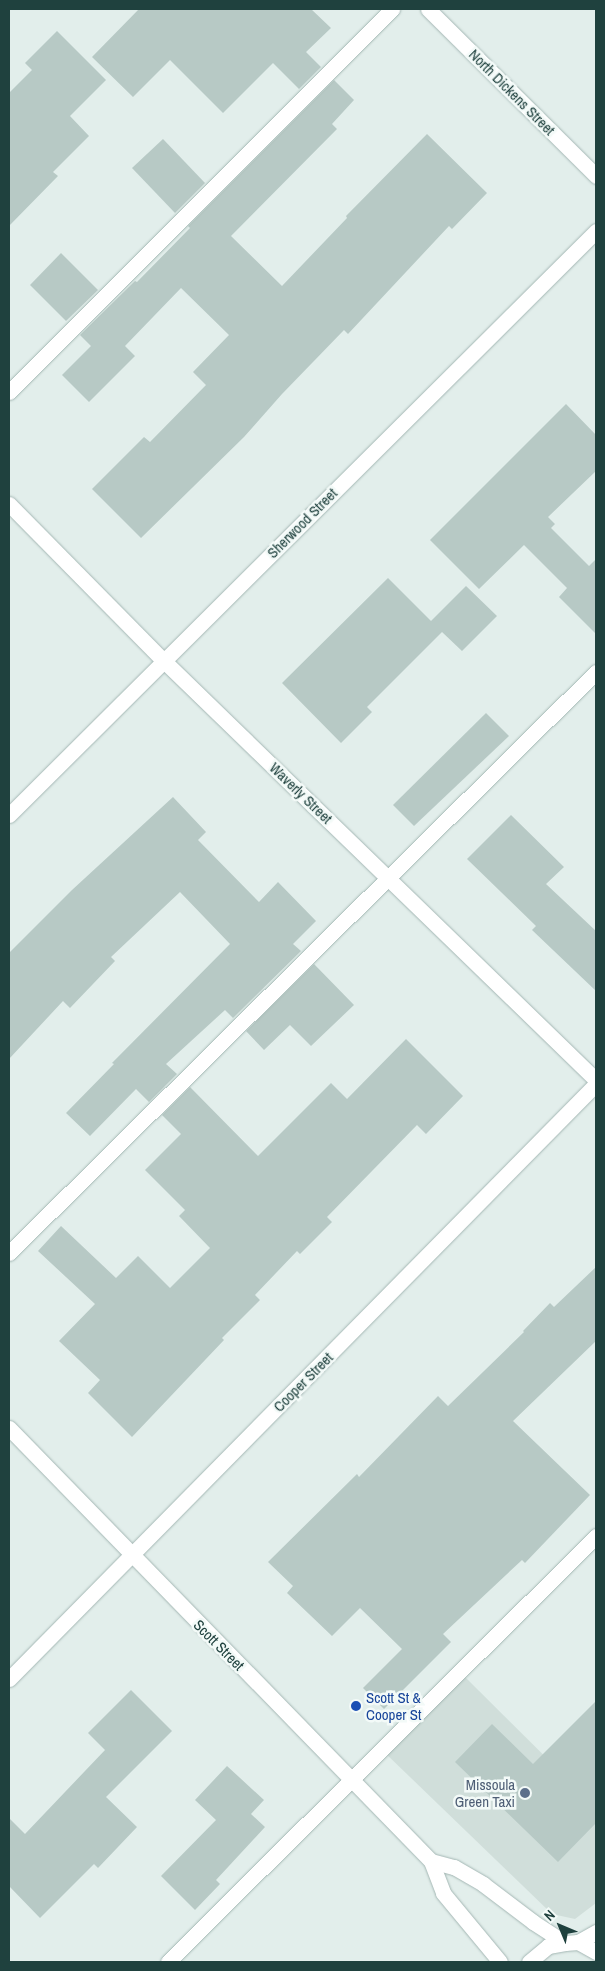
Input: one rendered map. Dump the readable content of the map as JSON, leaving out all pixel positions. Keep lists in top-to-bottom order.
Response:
{
  "streets": {
    "street": [
      "North Dickens Street",
      "Sherwood Street",
      "Waverly Street",
      "Cooper Street",
      "Scott Street"
    ]
  },
  "crossings": [
    ["Sherwood Street", "Waverly Street"],
    ["Cooper Street", "Scott Street"]
  ],
  "places": ["Scott St & Cooper St", "Missoula Green Taxi"],
  "north": "top left"
}
